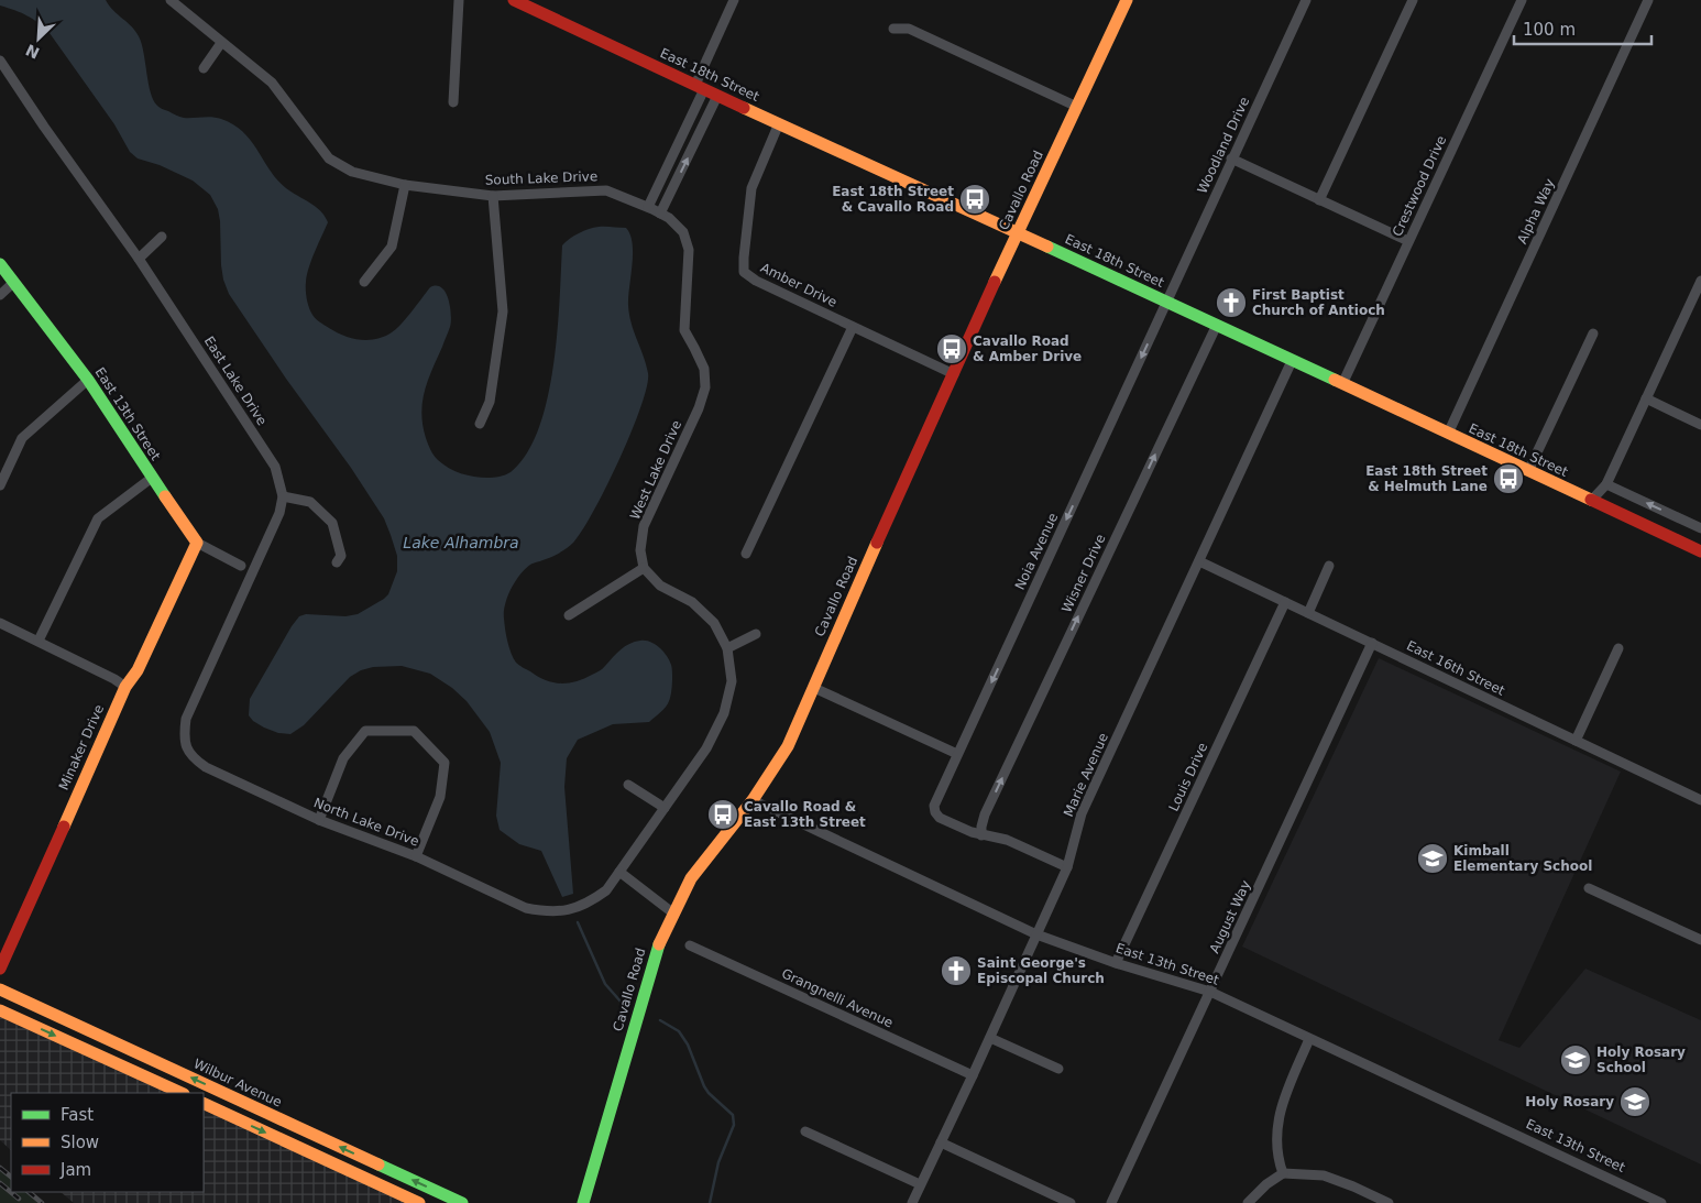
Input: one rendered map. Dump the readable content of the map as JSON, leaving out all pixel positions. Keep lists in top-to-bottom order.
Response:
{
  "streets": {
    "main road": [
      "East 18th Street",
      "Cavallo Road",
      "East 13th Street",
      "Minaker Drive",
      "Wilbur Avenue"
    ],
    "street": [
      "Woodland Drive",
      "South Lake Drive",
      "Crestwood Drive",
      "Alpha Way",
      "Amber Drive",
      "East Lake Drive",
      "West Lake Drive",
      "Noia Avenue",
      "Wisner Drive",
      "East 16th Street",
      "Marie Avenue",
      "Louis Drive",
      "North Lake Drive",
      "August Way",
      "Grangnelli Avenue"
    ]
  },
  "crossings": [
    ["East 18th Street", "Woodland Drive"],
    ["East 18th Street", "Crestwood Drive"],
    ["East 18th Street", "Cavallo Road"],
    ["East 18th Street", "Alpha Way"],
    ["East 18th Street", "Amber Drive"],
    ["East 18th Street", "Noia Avenue"],
    ["East 18th Street", "Wisner Drive"],
    ["East 18th Street", "Marie Avenue"],
    ["Woodland Drive", "Noia Avenue"],
    ["South Lake Drive", "West Lake Drive"],
    ["Cavallo Road", "Amber Drive"],
    ["Cavallo Road", "East 13th Street"],
    ["East Lake Drive", "North Lake Drive"],
    ["East 13th Street", "Minaker Drive"],
    ["East 13th Street", "Marie Avenue"],
    ["East 13th Street", "Louis Drive"],
    ["East 13th Street", "August Way"],
    ["Noia Avenue", "Wisner Drive"],
    ["East 16th Street", "Marie Avenue"],
    ["East 16th Street", "Louis Drive"],
    ["East 16th Street", "August Way"],
    ["Marie Avenue", "Grangnelli Avenue"]
  ],
  "one_way": ["Noia Avenue", "Wisner Drive"],
  "water": ["Lake Alhambra"],
  "places": {
    "bus stop": [
      "East 18th Street & Cavallo Road",
      "Cavallo Road & Amber Drive",
      "East 18th Street & Helmuth Lane",
      "Cavallo Road & East 13th Street"
    ],
    "church": ["First Baptist Church of Antioch", "Saint George's Episcopal Church"],
    "school or university": ["Kimball Elementary School", "Holy Rosary School", "Holy Rosary"]
  },
  "legend": ["Fast", "Slow", "Jam"],
  "scale_bar": "100 m",
  "north": "bottom left"
}
